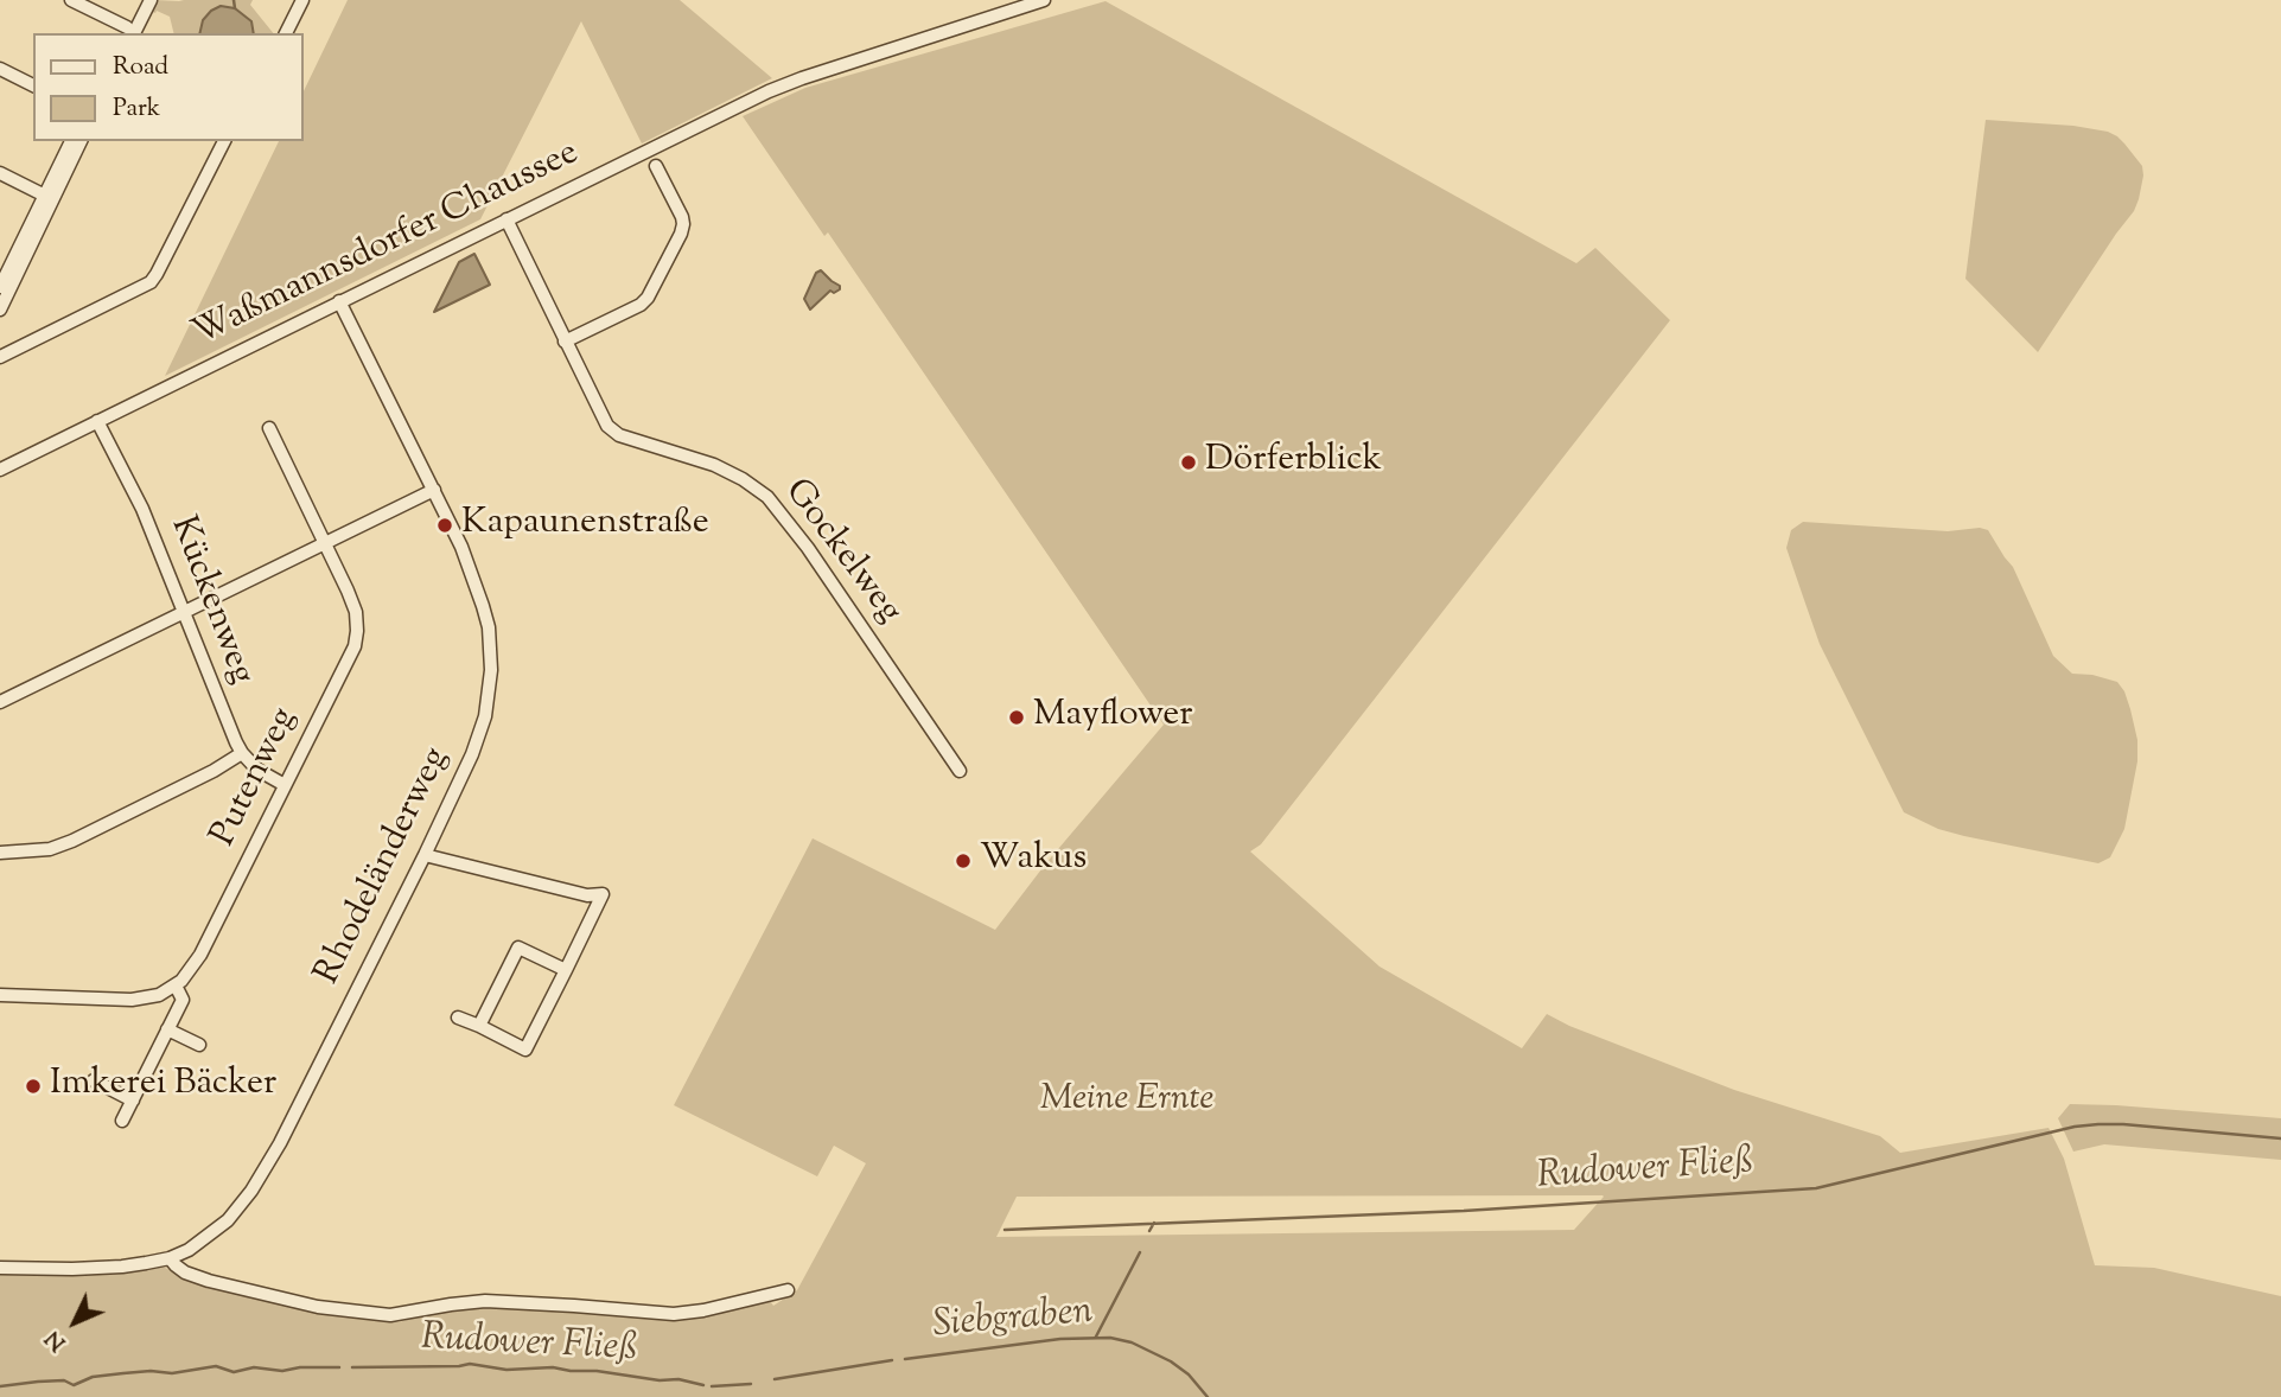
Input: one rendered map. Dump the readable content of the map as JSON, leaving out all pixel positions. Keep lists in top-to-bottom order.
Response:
{
  "streets": {
    "street": [
      "Waßmannsdorfer Chaussee",
      "Gockelweg",
      "Kückenweg",
      "Putenweg",
      "Rhodeländerweg"
    ]
  },
  "crossings": [
    ["Waßmannsdorfer Chaussee", "Gockelweg"],
    ["Waßmannsdorfer Chaussee", "Kückenweg"],
    ["Waßmannsdorfer Chaussee", "Rhodeländerweg"],
    ["Kückenweg", "Putenweg"]
  ],
  "water": ["Rudower Fließ", "Siebgraben"],
  "parks": ["Meine Ernte"],
  "places": [
    "Dörferblick",
    "Kapaunenstraße",
    "Mayflower",
    "Wakus",
    "Imkerei Bäcker"
  ],
  "legend": ["Road", "Park"],
  "north": "bottom left"
}
